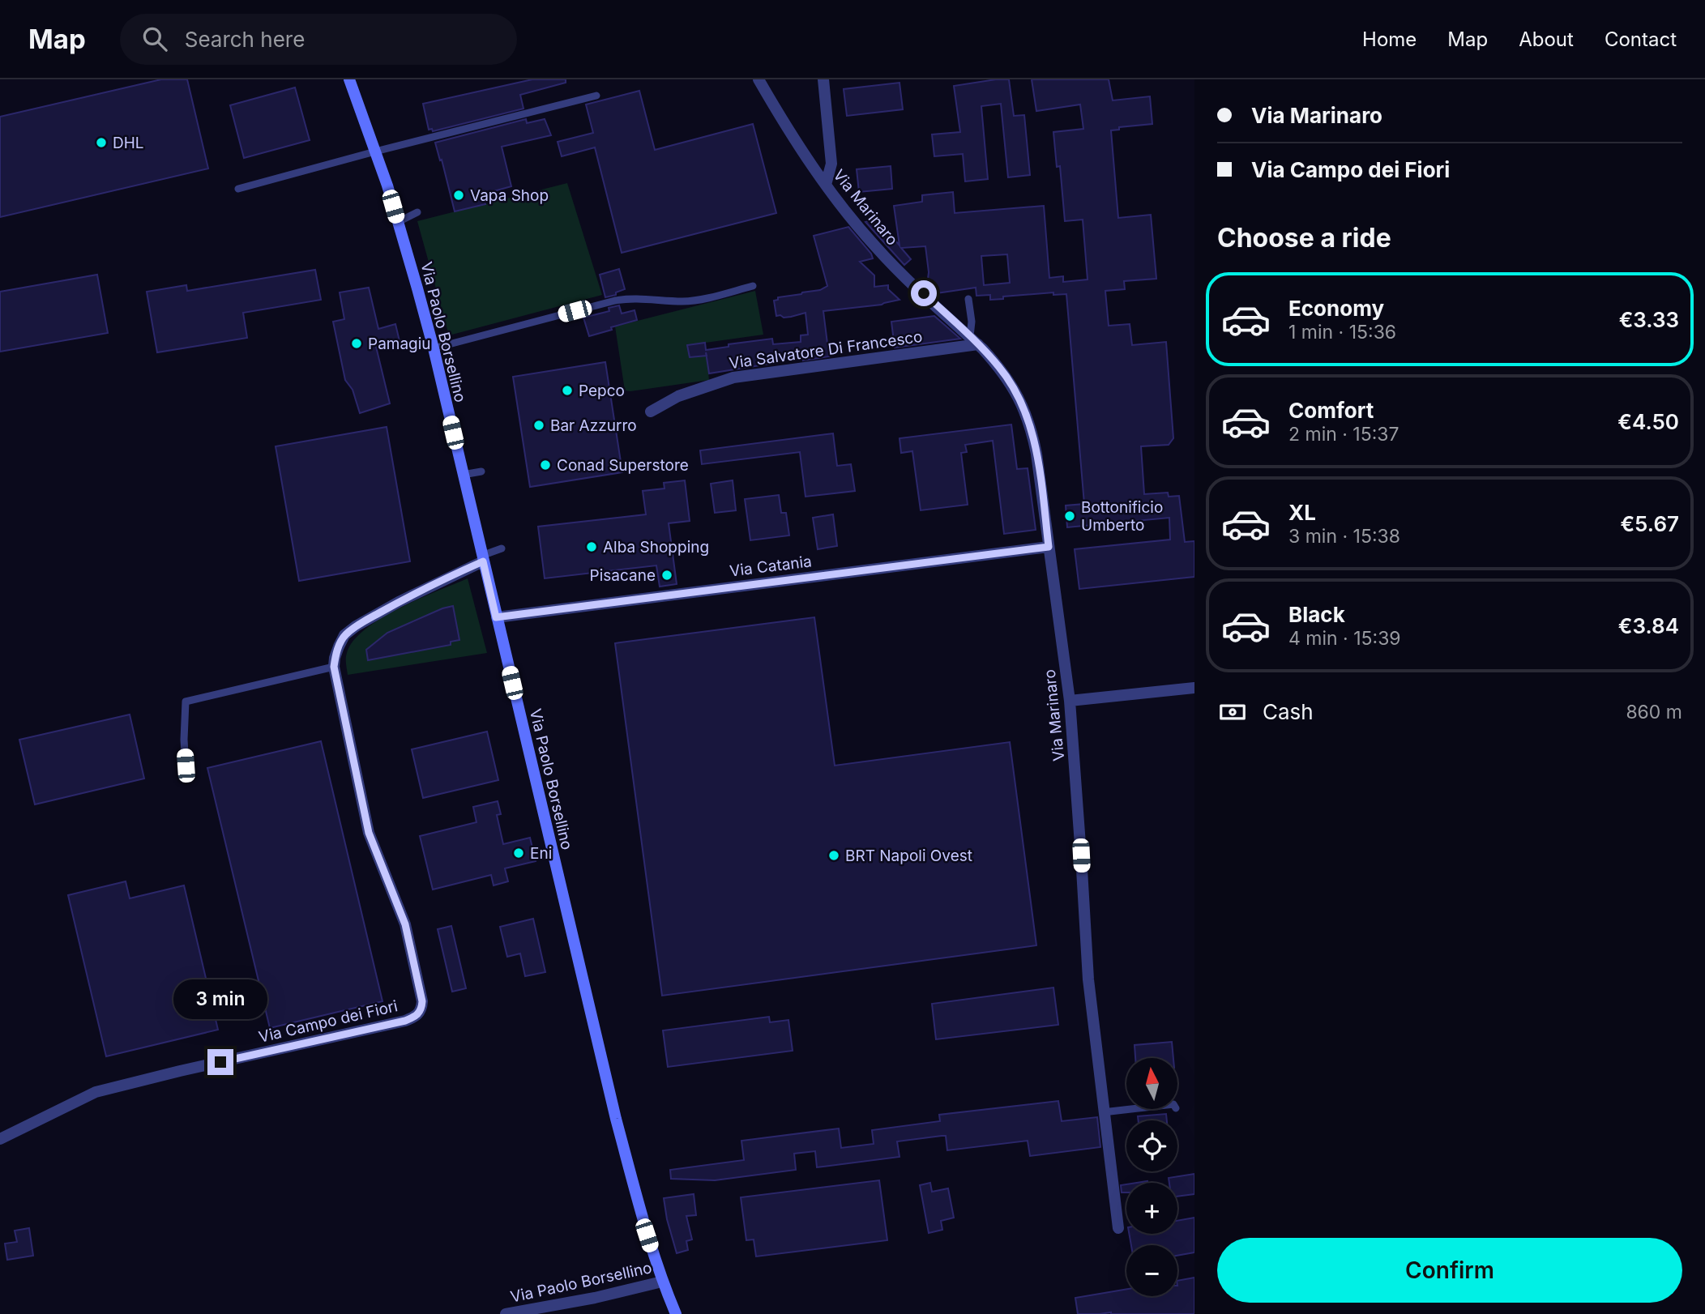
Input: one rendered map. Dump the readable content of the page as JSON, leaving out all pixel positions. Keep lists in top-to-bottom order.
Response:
{
  "streets": {
    "main road": ["Via Paolo Borsellino"],
    "street": [
      "Via Marinaro",
      "Via Salvatore Di Francesco",
      "Via Catania",
      "Via Campo dei Fiori"
    ]
  },
  "crossings": [
    ["Via Marinaro", "Via Salvatore Di Francesco"],
    ["Via Marinaro", "Via Catania"],
    ["Via Paolo Borsellino", "Via Catania"],
    ["Via Paolo Borsellino", "Via Campo dei Fiori"]
  ],
  "places": [
    "DHL",
    "Vapa Shop",
    "Pamagiu",
    "Pepco",
    "Bar Azzurro",
    "Conad Superstore",
    "Bottonificio Umberto",
    "Alba Shopping",
    "Pisacane",
    "Eni",
    "BRT Napoli Ovest"
  ],
  "north": "top",
  "page": {
    "header": "Map",
    "search": "Search here",
    "nav": [
      "Home",
      "Map",
      "About",
      "Contact"
    ],
    "banner": ["Via Marinaro", "Via Campo dei Fiori"],
    "heading": "Choose a ride",
    "list": [
      {
        "name": "Economy",
        "note": "1 min · 15:36",
        "value": "€3.33"
      },
      {
        "name": "Comfort",
        "note": "2 min · 15:37",
        "value": "€4.50"
      },
      {
        "name": "XL",
        "note": "3 min · 15:38",
        "value": "€5.67"
      },
      {
        "name": "Black",
        "note": "4 min · 15:39",
        "value": "€3.84"
      }
    ],
    "pay": ["Cash", "860 m"],
    "bubble": "3 min",
    "map_buttons": ["+", "−"],
    "buttons": "Confirm"
  }
}
